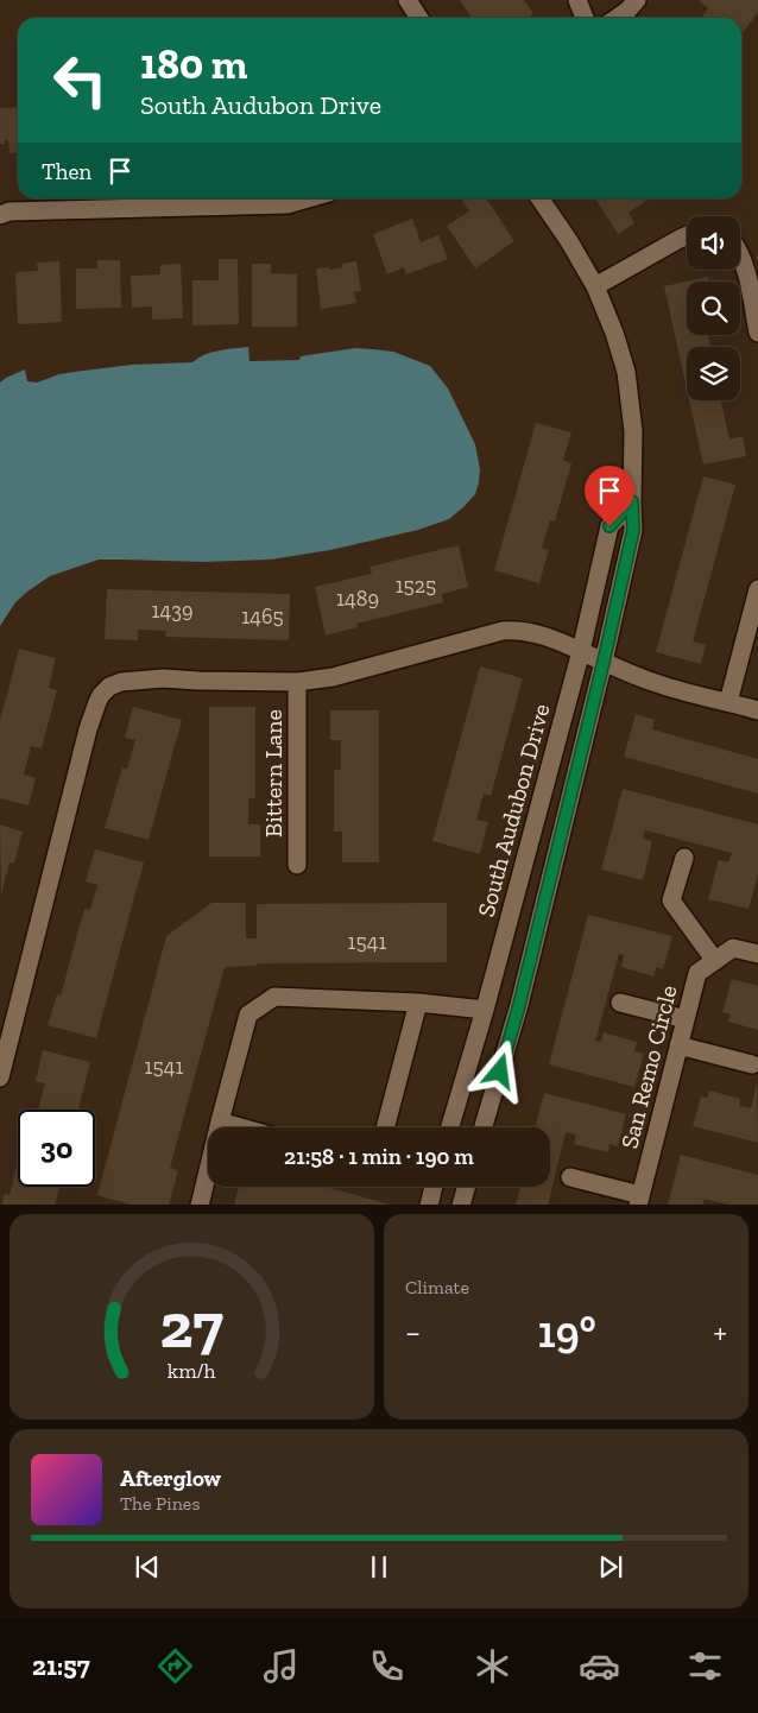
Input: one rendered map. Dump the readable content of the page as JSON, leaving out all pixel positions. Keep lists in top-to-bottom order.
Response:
{
  "streets": {
    "street": ["Bittern Lane", "South Audubon Drive", "San Remo Circle"]
  },
  "house_numbers": [
    "1525",
    "1489",
    "1439",
    "1465",
    "1541",
    "1541"
  ],
  "page": {
    "turn": ["180 m", "South Audubon Drive"],
    "then": "Then",
    "limit": "30",
    "trip": "21:58 · 1 min · 190 m",
    "tile": "Climate",
    "heat": ["−", "19°", "+"],
    "song": ["Afterglow", "The Pines"],
    "tabs": "21:57",
    "gauge": ["27", "km/h"]
  }
}
